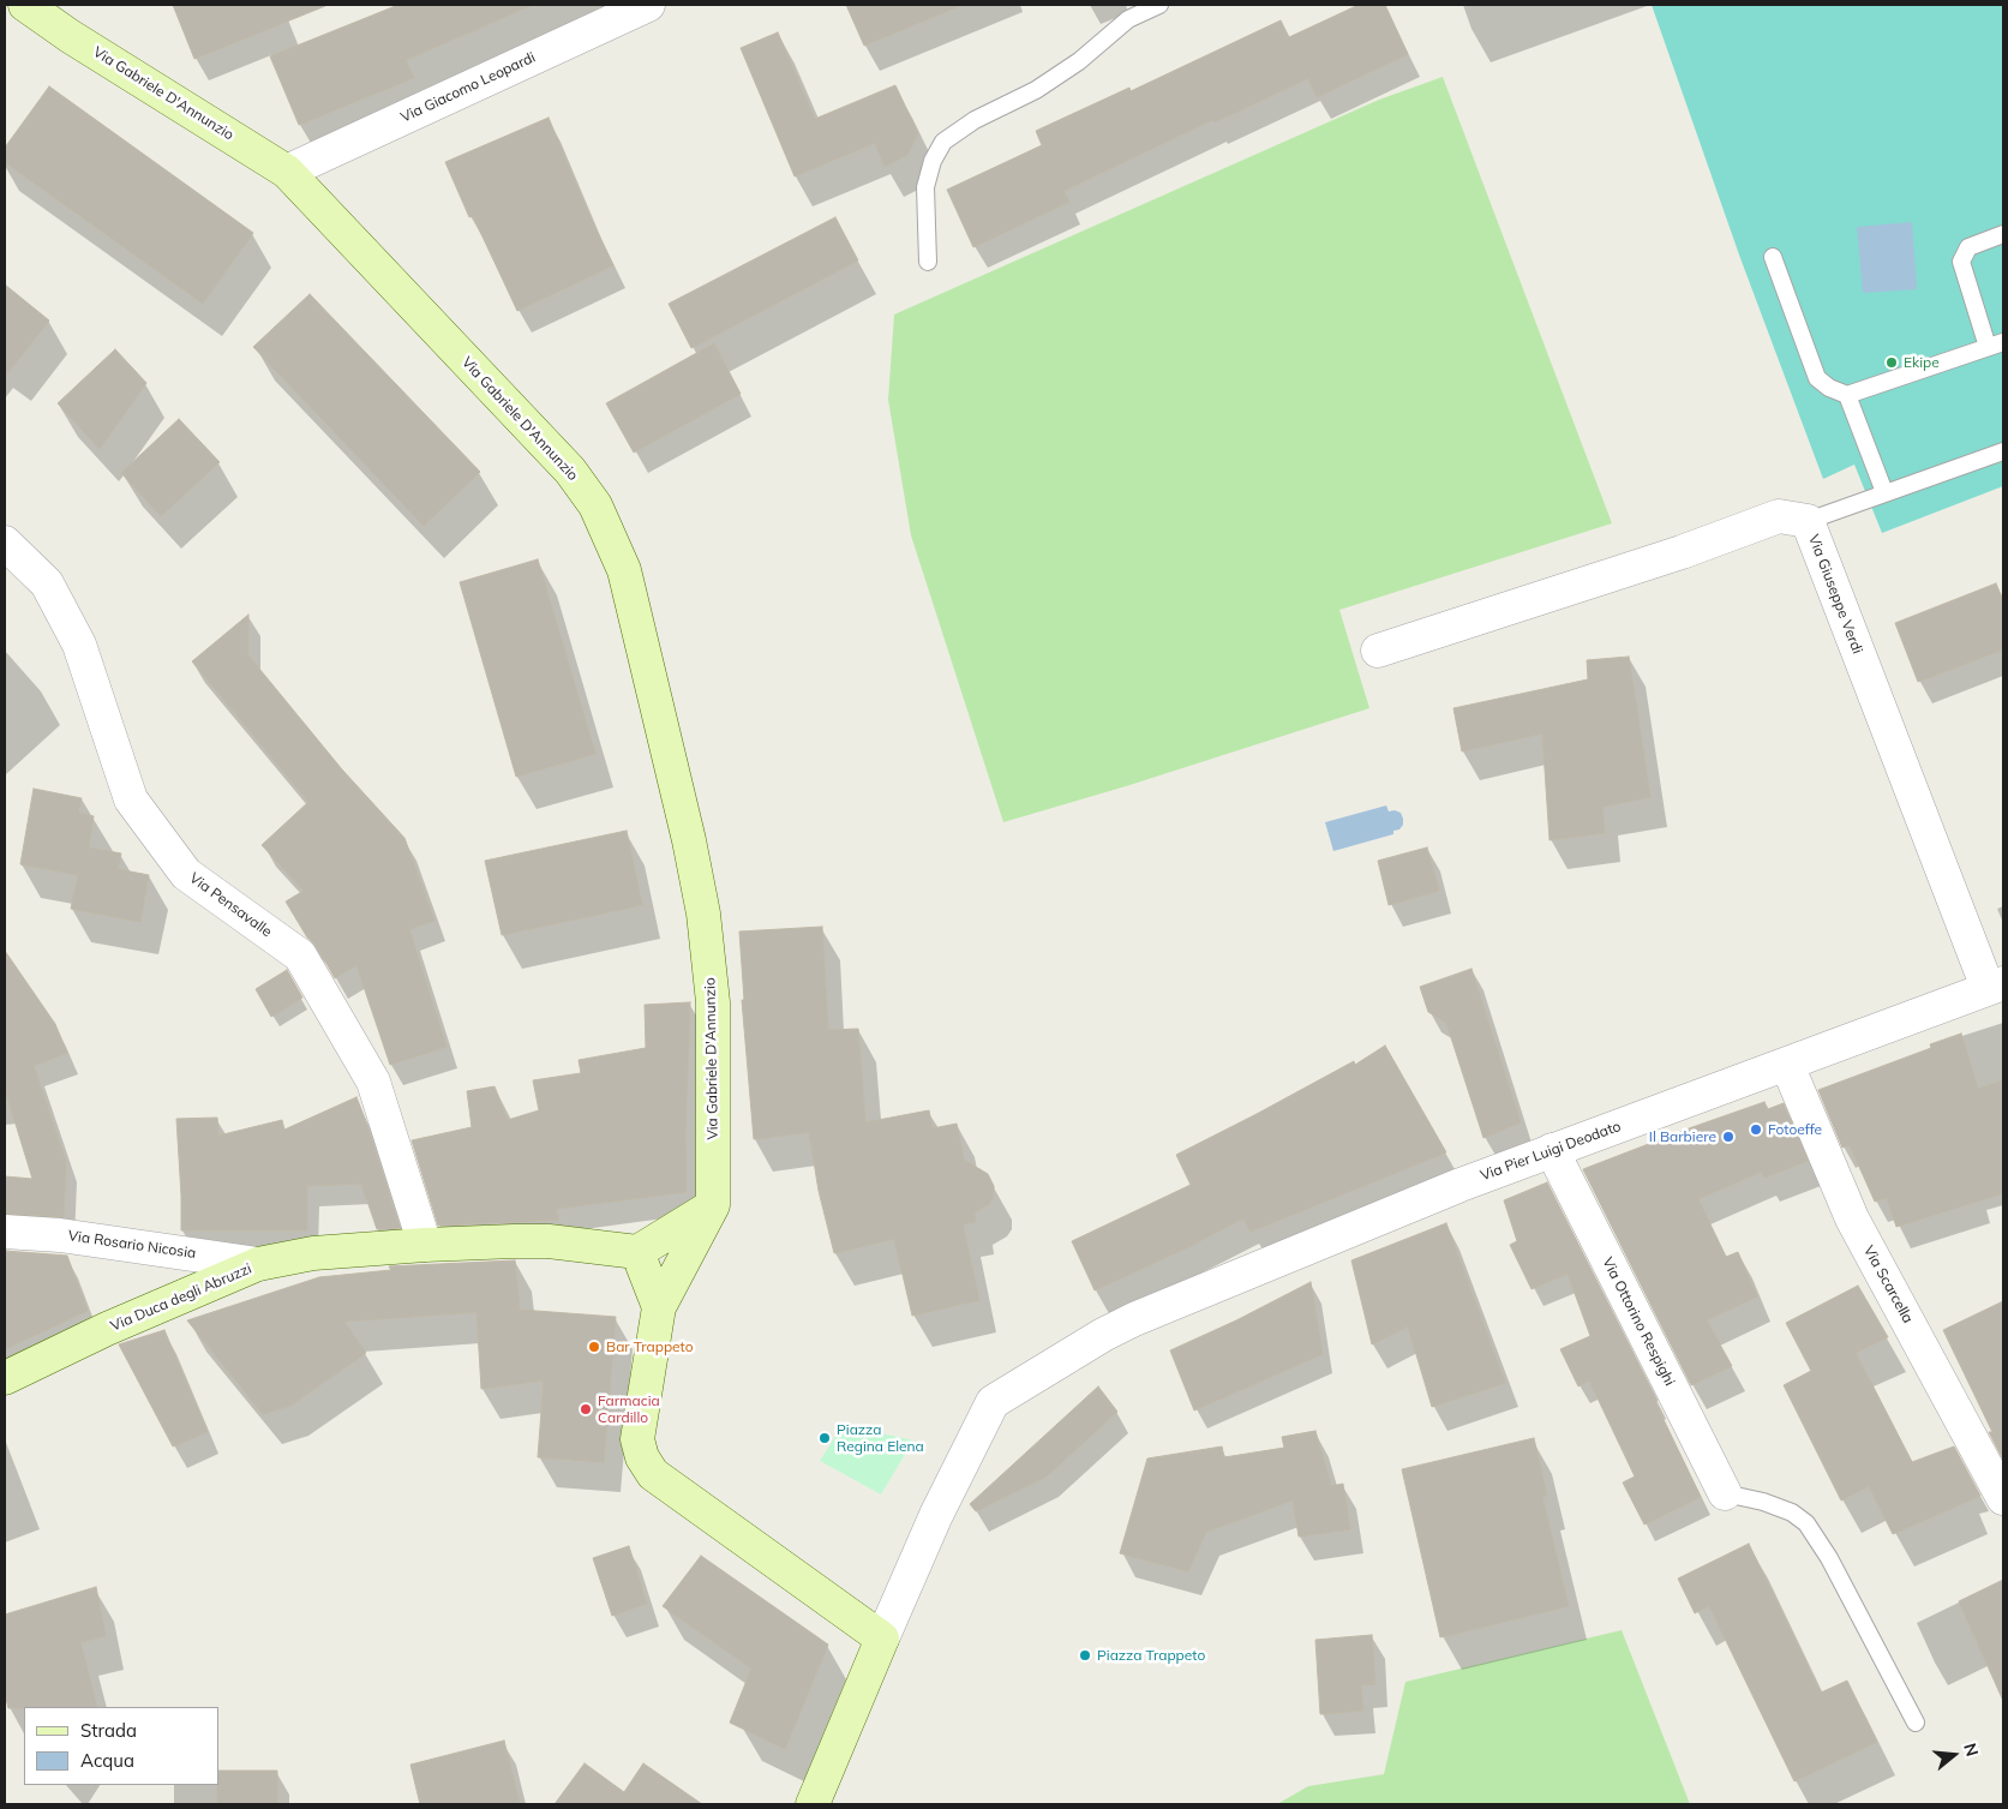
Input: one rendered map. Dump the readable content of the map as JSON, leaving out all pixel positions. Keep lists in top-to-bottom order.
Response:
{
  "streets": {
    "main road": ["Via Gabriele D'Annunzio", "Via Duca degli Abruzzi"],
    "street": [
      "Via Giacomo Leopardi",
      "Via Giuseppe Verdi",
      "Via Pensavalle",
      "Via Pier Luigi Deodato",
      "Via Rosario Nicosia",
      "Via Scarcella",
      "Via Ottorino Respighi"
    ]
  },
  "crossings": [
    ["Via Giacomo Leopardi", "Via Gabriele D'Annunzio"],
    ["Via Giuseppe Verdi", "Via Pier Luigi Deodato"],
    ["Via Pensavalle", "Via Duca degli Abruzzi"],
    ["Via Pier Luigi Deodato", "Via Scarcella"],
    ["Via Pier Luigi Deodato", "Via Ottorino Respighi"],
    ["Via Rosario Nicosia", "Via Duca degli Abruzzi"]
  ],
  "places": [
    "Ekipe",
    "Fotoeffe",
    "Il Barbiere",
    "Bar Trappeto",
    "Farmacia Cardillo",
    "Piazza Regina Elena",
    "Piazza Trappeto"
  ],
  "legend": ["Strada", "Acqua"],
  "north": "right"
}
